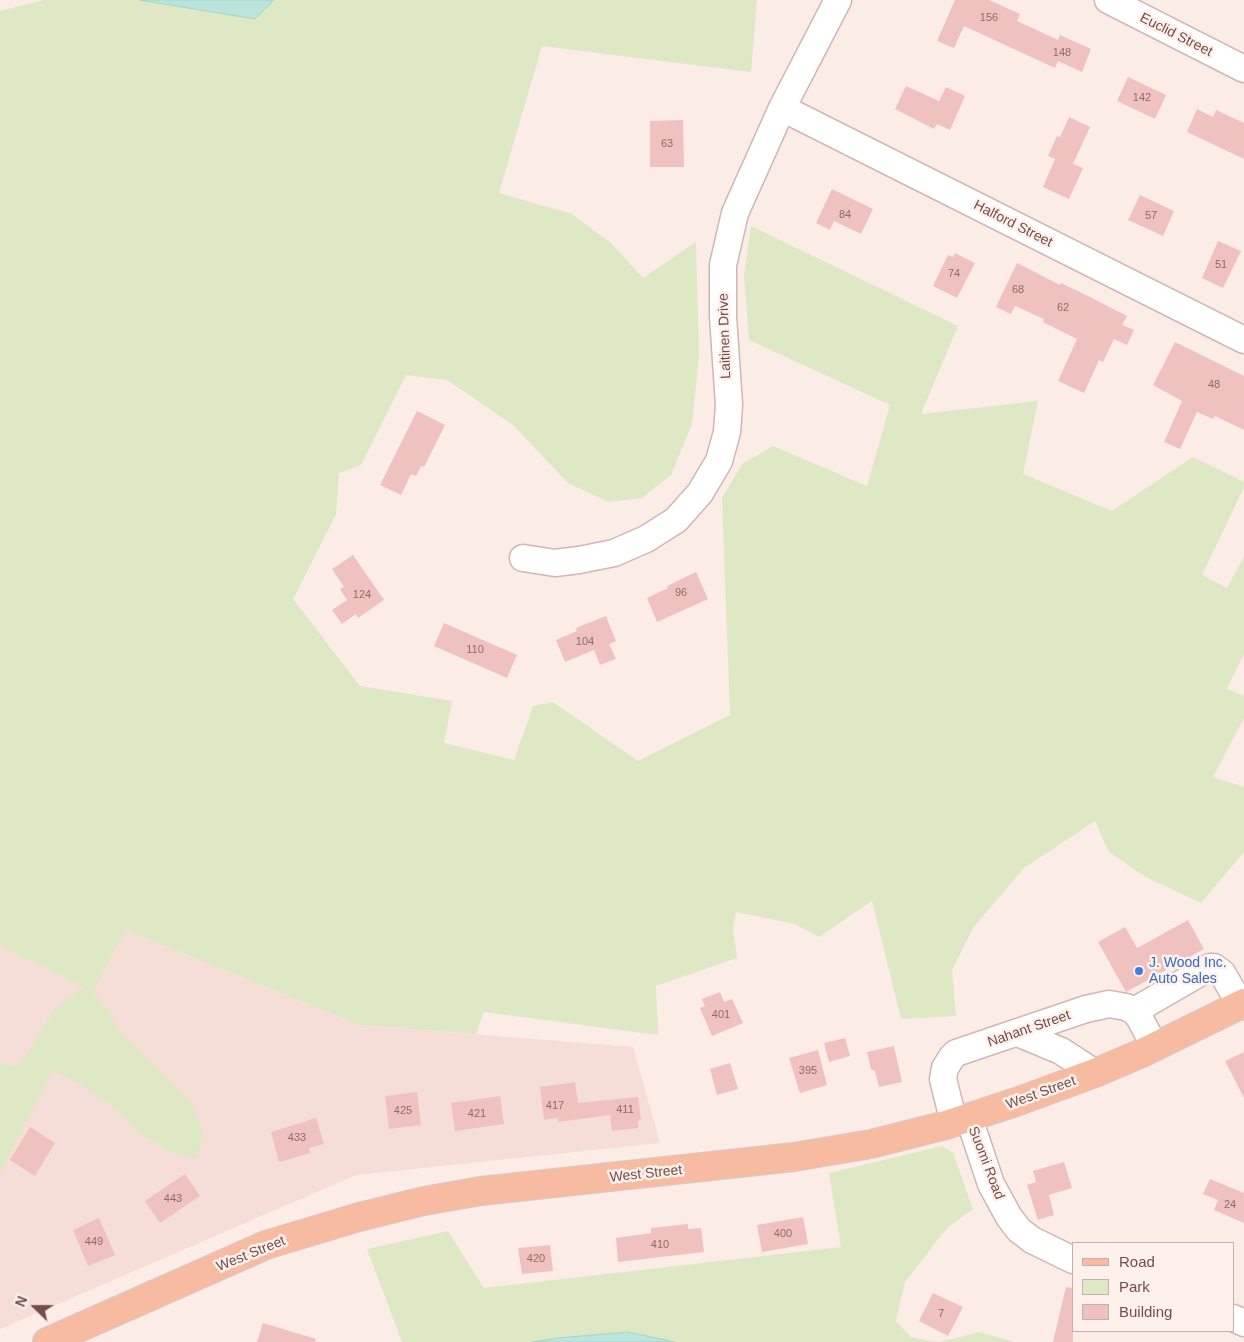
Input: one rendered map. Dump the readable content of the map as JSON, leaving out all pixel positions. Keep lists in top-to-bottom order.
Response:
{
  "streets": {
    "main road": ["West Street"],
    "street": [
      "Euclid Street",
      "Halford Street",
      "Laitinen Drive",
      "Nahant Street",
      "Suomi Road"
    ]
  },
  "crossings": [
    ["Halford Street", "Laitinen Drive"],
    ["Nahant Street", "West Street"],
    ["Nahant Street", "Suomi Road"],
    ["West Street", "Suomi Road"]
  ],
  "places": ["J. Wood Inc. Auto Sales"],
  "house_numbers": [
    "156",
    "148",
    "142",
    "63",
    "84",
    "57",
    "51",
    "74",
    "68",
    "62",
    "48",
    "96",
    "124",
    "104",
    "110",
    "401",
    "395",
    "417",
    "411",
    "425",
    "421",
    "433",
    "443",
    "24",
    "400",
    "449",
    "410",
    "420",
    "7"
  ],
  "legend": ["Road", "Park", "Building"],
  "north": "left"
}
